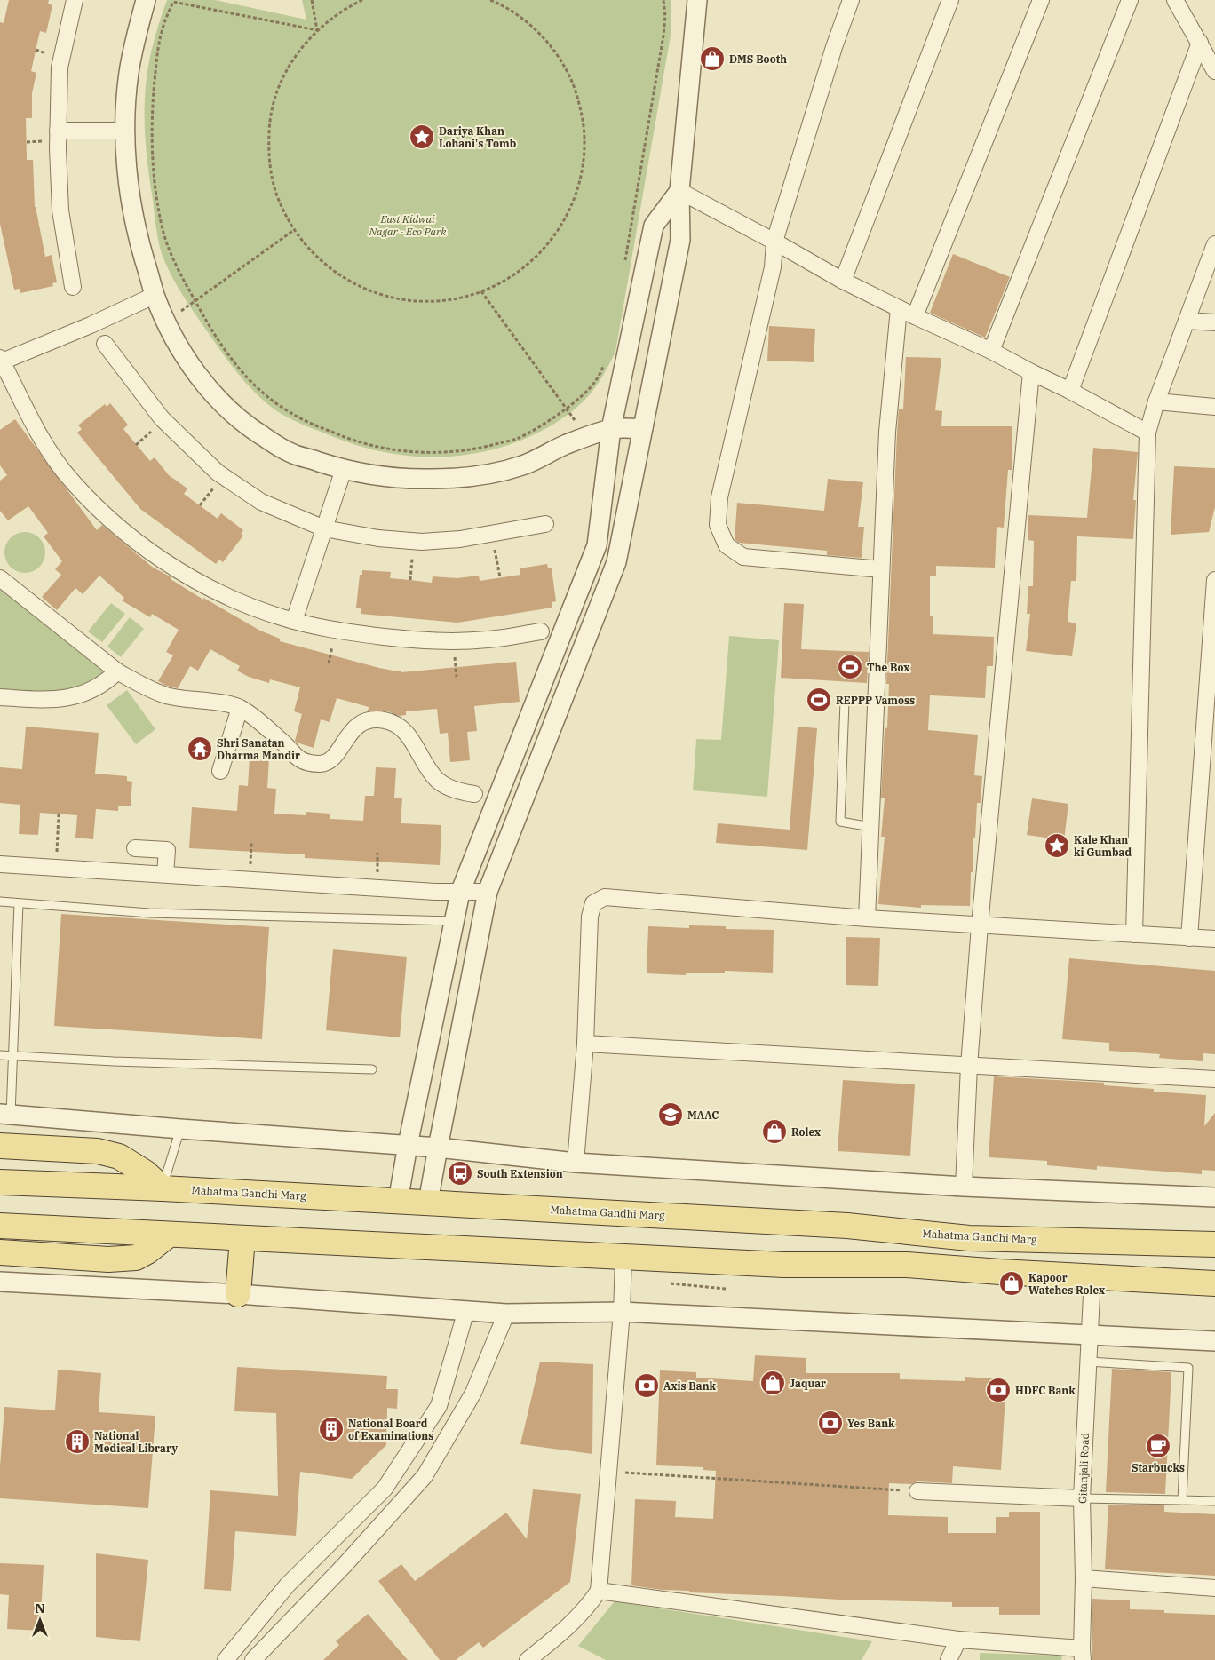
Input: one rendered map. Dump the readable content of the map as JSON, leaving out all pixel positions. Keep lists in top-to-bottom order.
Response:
{
  "streets": {
    "main road": ["Mahatma Gandhi Marg"],
    "street": ["Gitanjali Road"]
  },
  "parks": ["East Kidwai Nagar - Eco Park"],
  "places": {
    "shop": [
      "DMS Booth",
      "Rolex",
      "Kapoor Watches Rolex",
      "Jaquar"
    ],
    "place": ["Dariya Khan Lohani's Tomb", "Kale Khan ki Gumbad"],
    "sports": ["The Box", "REPPP Vamoss"],
    "temple": ["Shri Sanatan Dharma Mandir"],
    "school or university": ["MAAC"],
    "bus stop": ["South Extension"],
    "bank": ["Axis Bank", "HDFC Bank", "Yes Bank"],
    "building": ["National Board of Examinations", "National Medical Library"],
    "cafe": ["Starbucks"]
  },
  "north": "top"
}
